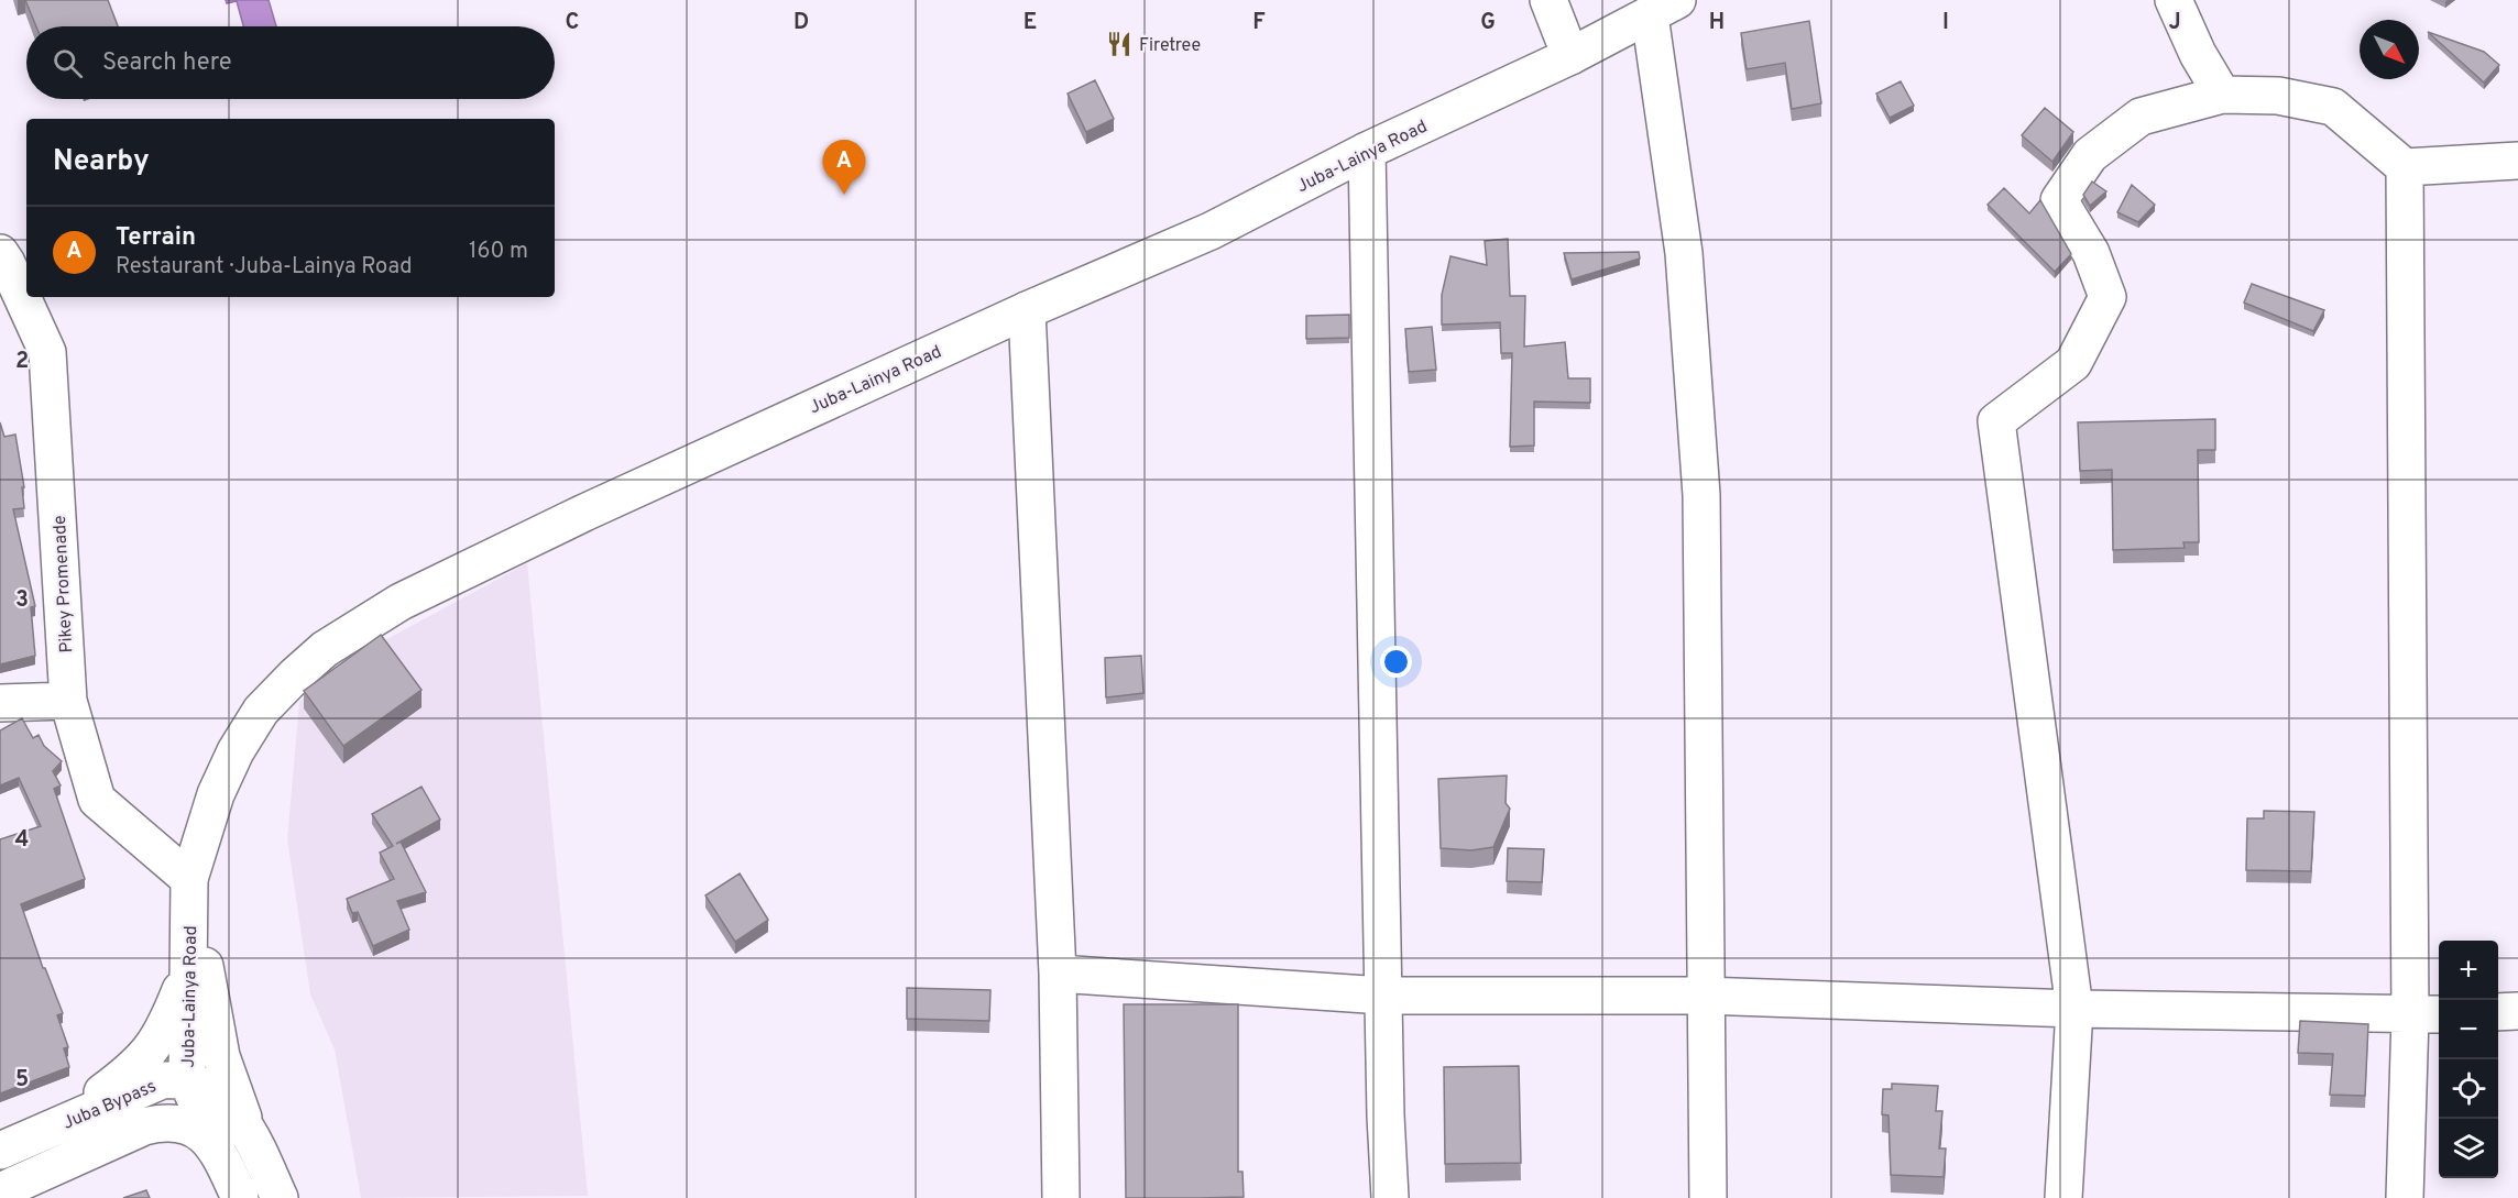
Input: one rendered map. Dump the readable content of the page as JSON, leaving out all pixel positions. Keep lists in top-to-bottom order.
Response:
{
  "streets": {
    "street": ["Juba-Lainya Road", "Pikey Promenade", "Juba Bypass"]
  },
  "crossings": [
    ["Juba-Lainya Road", "Pikey Promenade"],
    ["Juba-Lainya Road", "Juba Bypass"]
  ],
  "places": {
    "restaurant": ["Firetree"]
  },
  "north": "bottom right",
  "page": {
    "search": "Search here",
    "heading": "Nearby",
    "pins": "A",
    "list": [
      {
        "mark": "A",
        "name": "Terrain",
        "note": "Restaurant · Juba-Lainya Road",
        "value": "160 m"
      }
    ],
    "map_buttons": ["+", "−"]
  },
  "grid": {
    "columns": [
      "C",
      "D",
      "E",
      "F",
      "G",
      "H",
      "I",
      "J"
    ],
    "rows": [
      "2",
      "3",
      "4",
      "5"
    ]
  }
}
